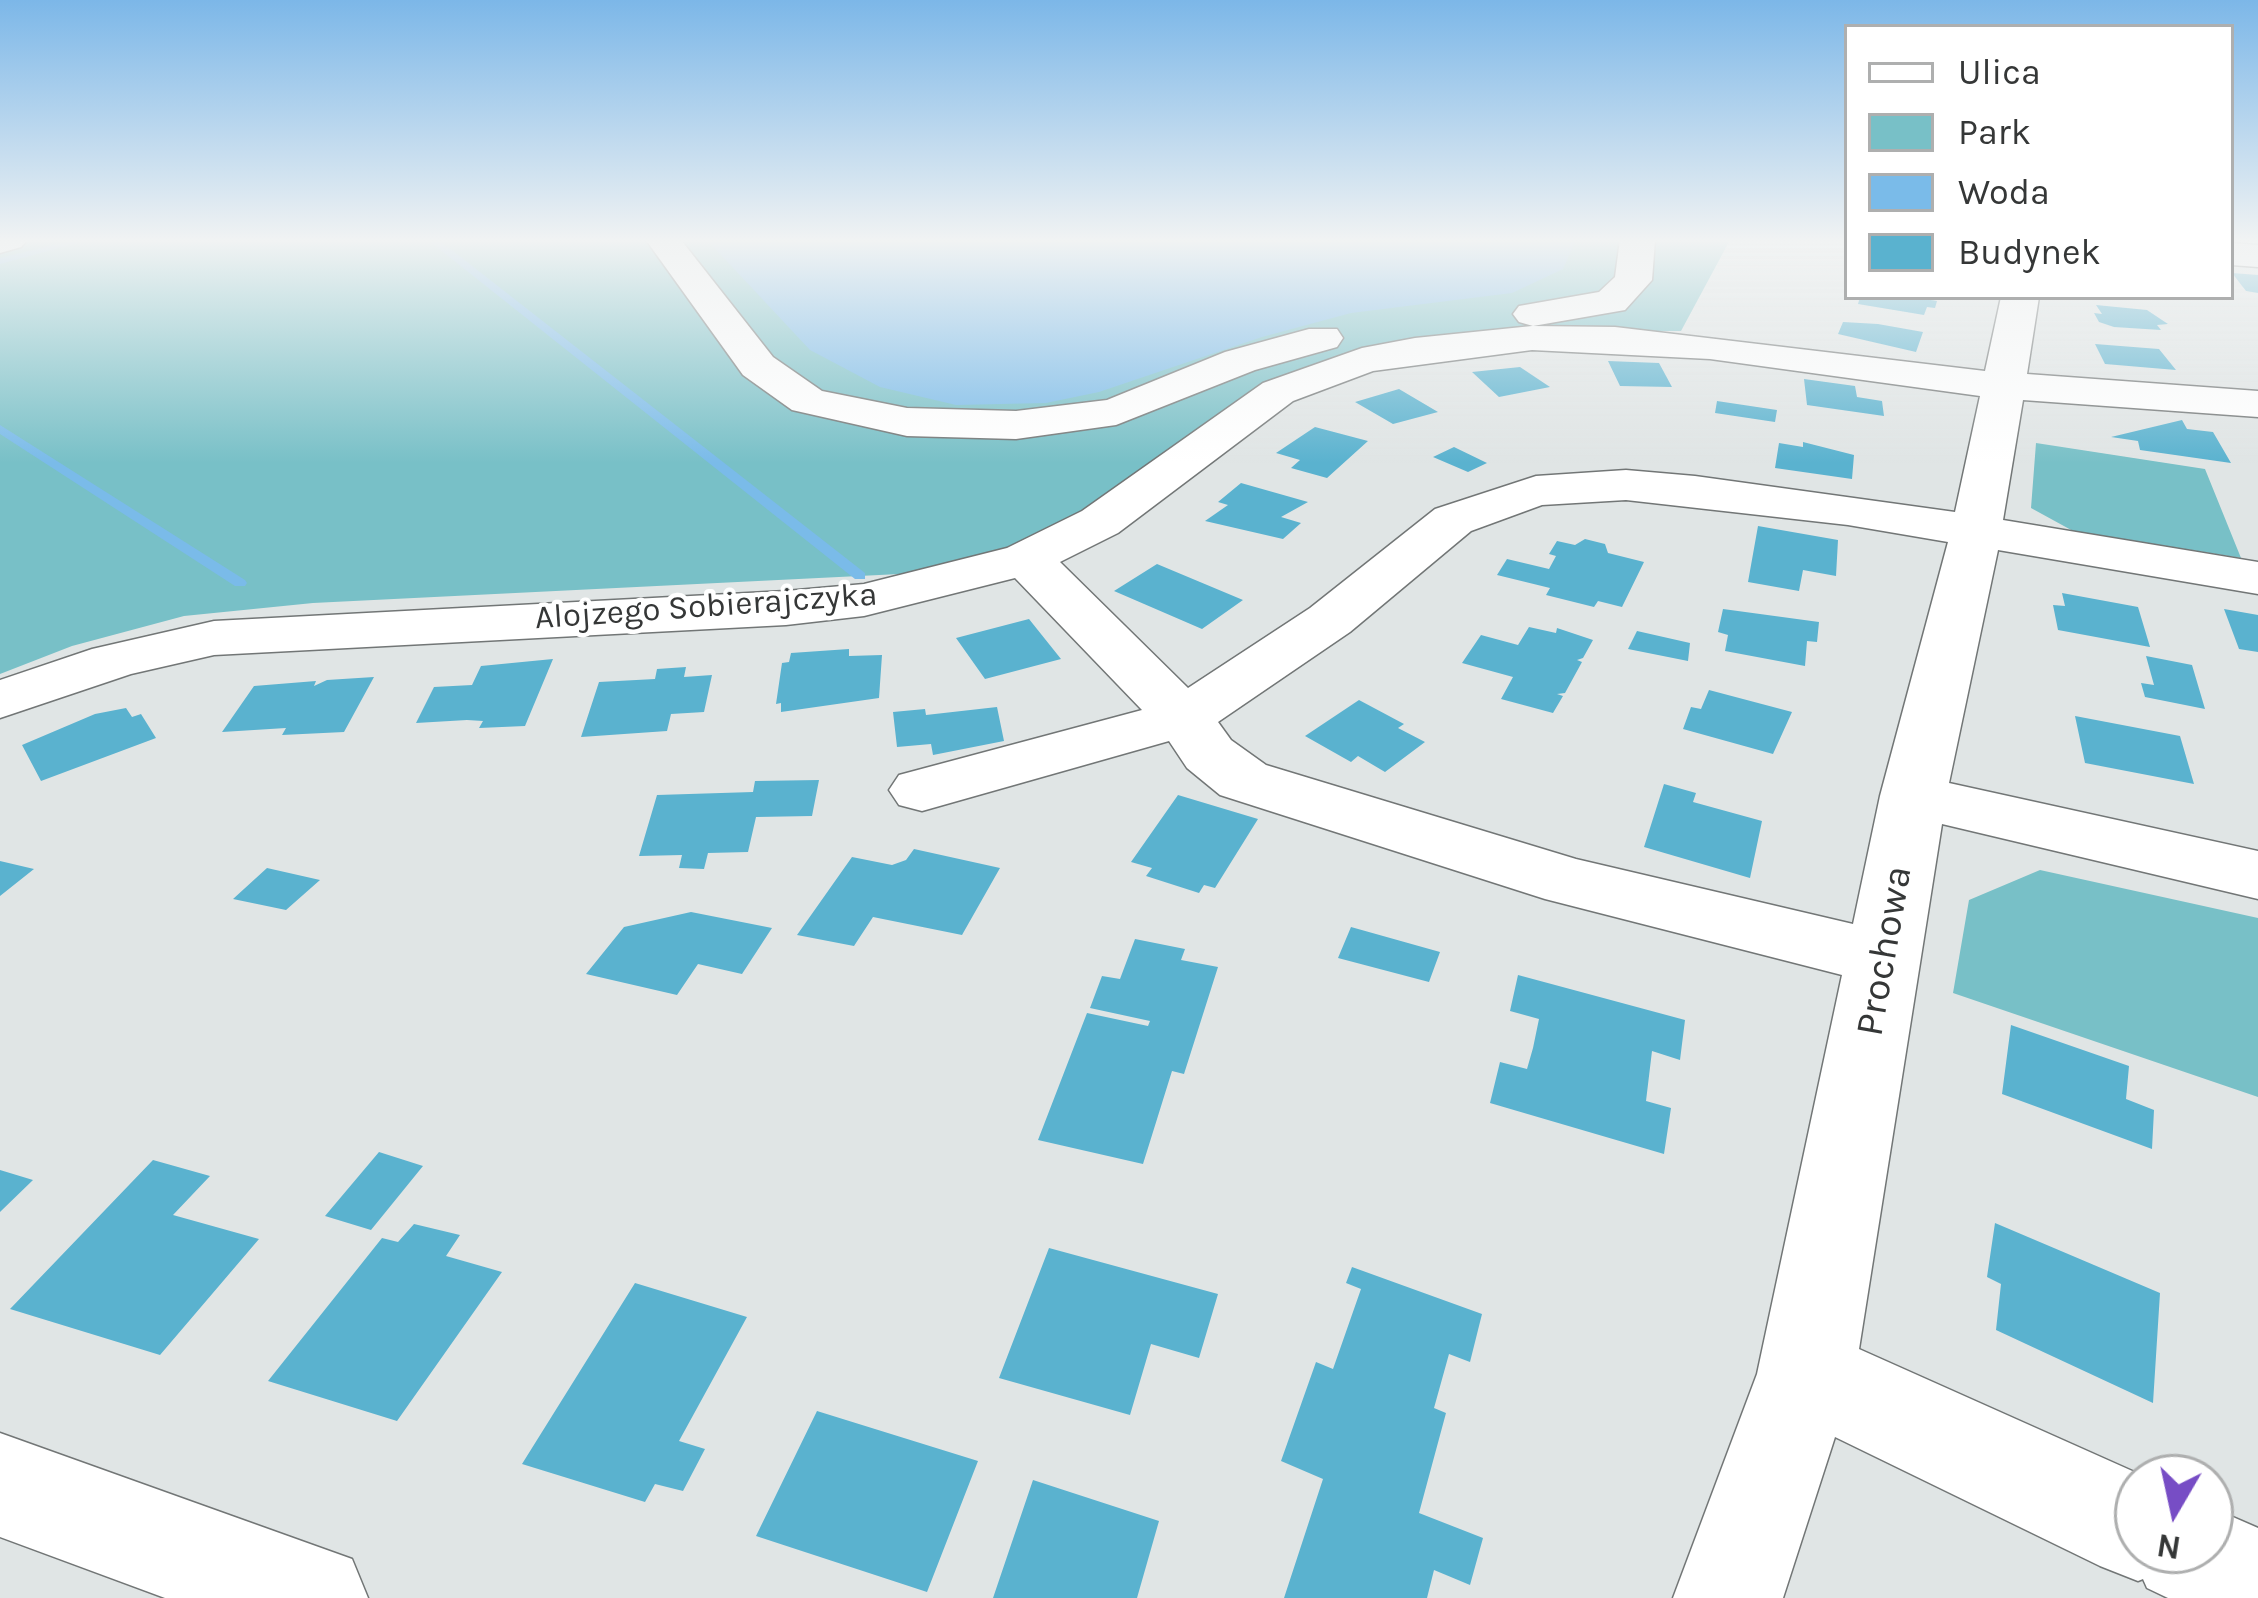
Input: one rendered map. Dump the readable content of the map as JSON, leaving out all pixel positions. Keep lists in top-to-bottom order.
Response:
{
  "streets": {
    "street": ["Alojzego Sobierajczyka", "Prochowa"]
  },
  "crossings": [
    ["Alojzego Sobierajczyka", "Prochowa"]
  ],
  "legend": [
    "Ulica",
    "Park",
    "Woda",
    "Budynek"
  ],
  "north": "bottom"
}
